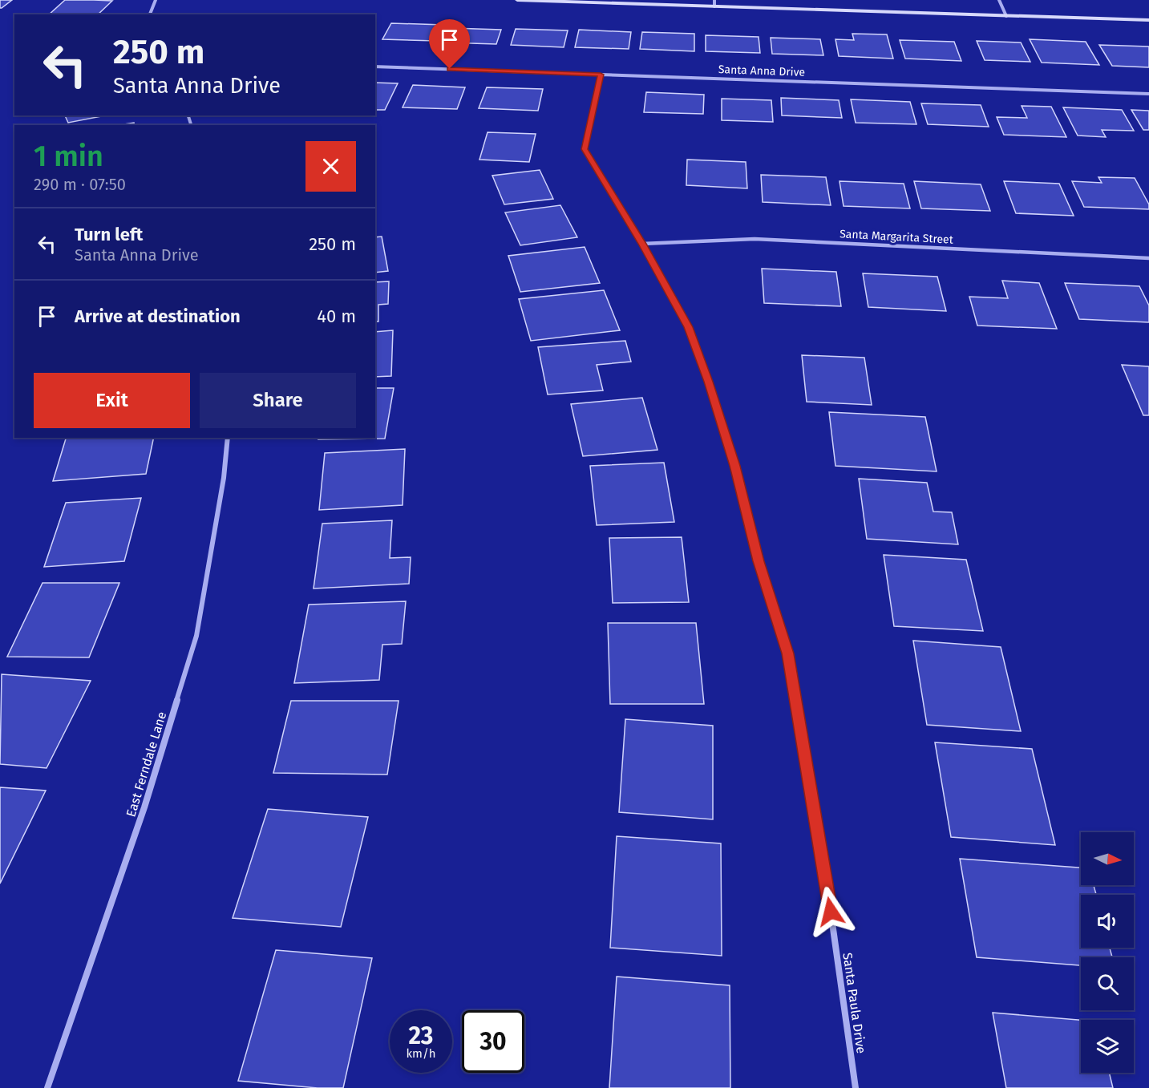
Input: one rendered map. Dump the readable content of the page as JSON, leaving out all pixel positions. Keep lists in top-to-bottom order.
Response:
{
  "streets": {
    "street": [
      "Santa Anna Drive",
      "Santa Margarita Street",
      "East Ferndale Lane",
      "Santa Paula Drive"
    ]
  },
  "crossings": [
    ["Santa Anna Drive", "Santa Paula Drive"],
    ["Santa Margarita Street", "Santa Paula Drive"]
  ],
  "north": "right",
  "page": {
    "turn": ["250 m", "Santa Anna Drive"],
    "heading": ["1 min", "290 m · 07:50"],
    "list": [
      {
        "name": "Turn left",
        "note": "Santa Anna Drive",
        "value": "250 m"
      },
      {
        "name": "Arrive at destination",
        "value": "40 m"
      }
    ],
    "buttons": ["Exit", "Share"],
    "speed": "23 km/h",
    "limit": "30"
  }
}
